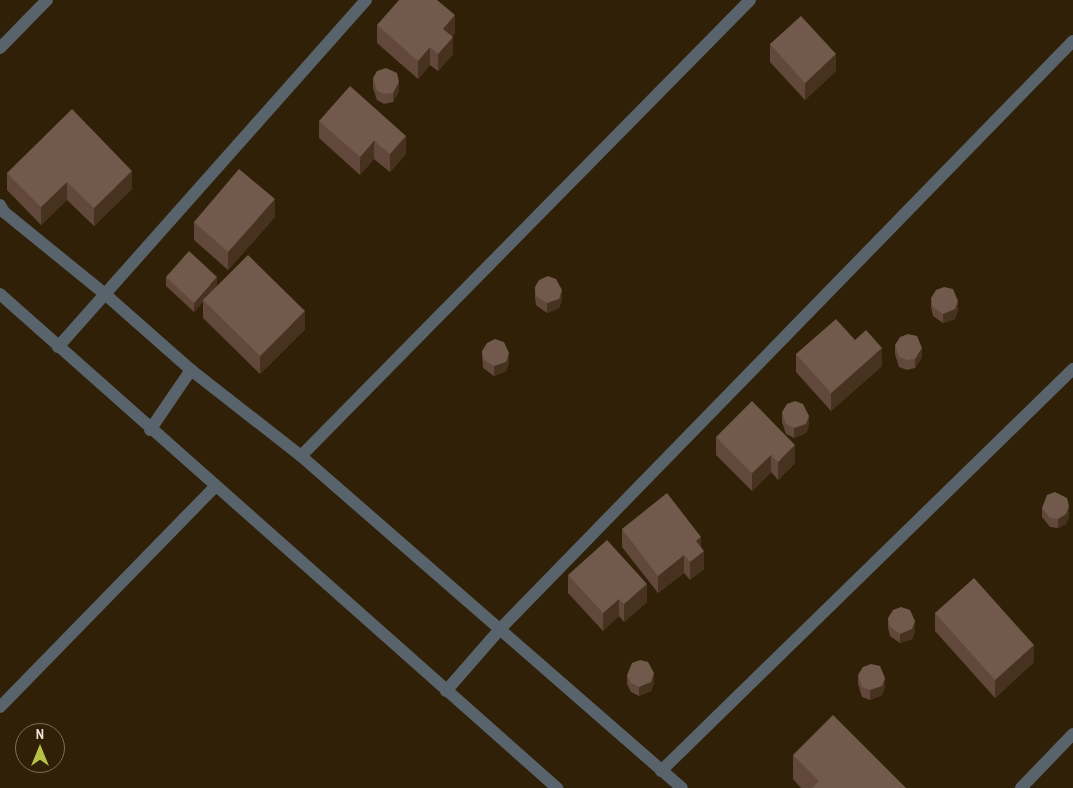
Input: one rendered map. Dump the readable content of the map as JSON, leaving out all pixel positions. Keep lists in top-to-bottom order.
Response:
{
  "north": "top"
}
